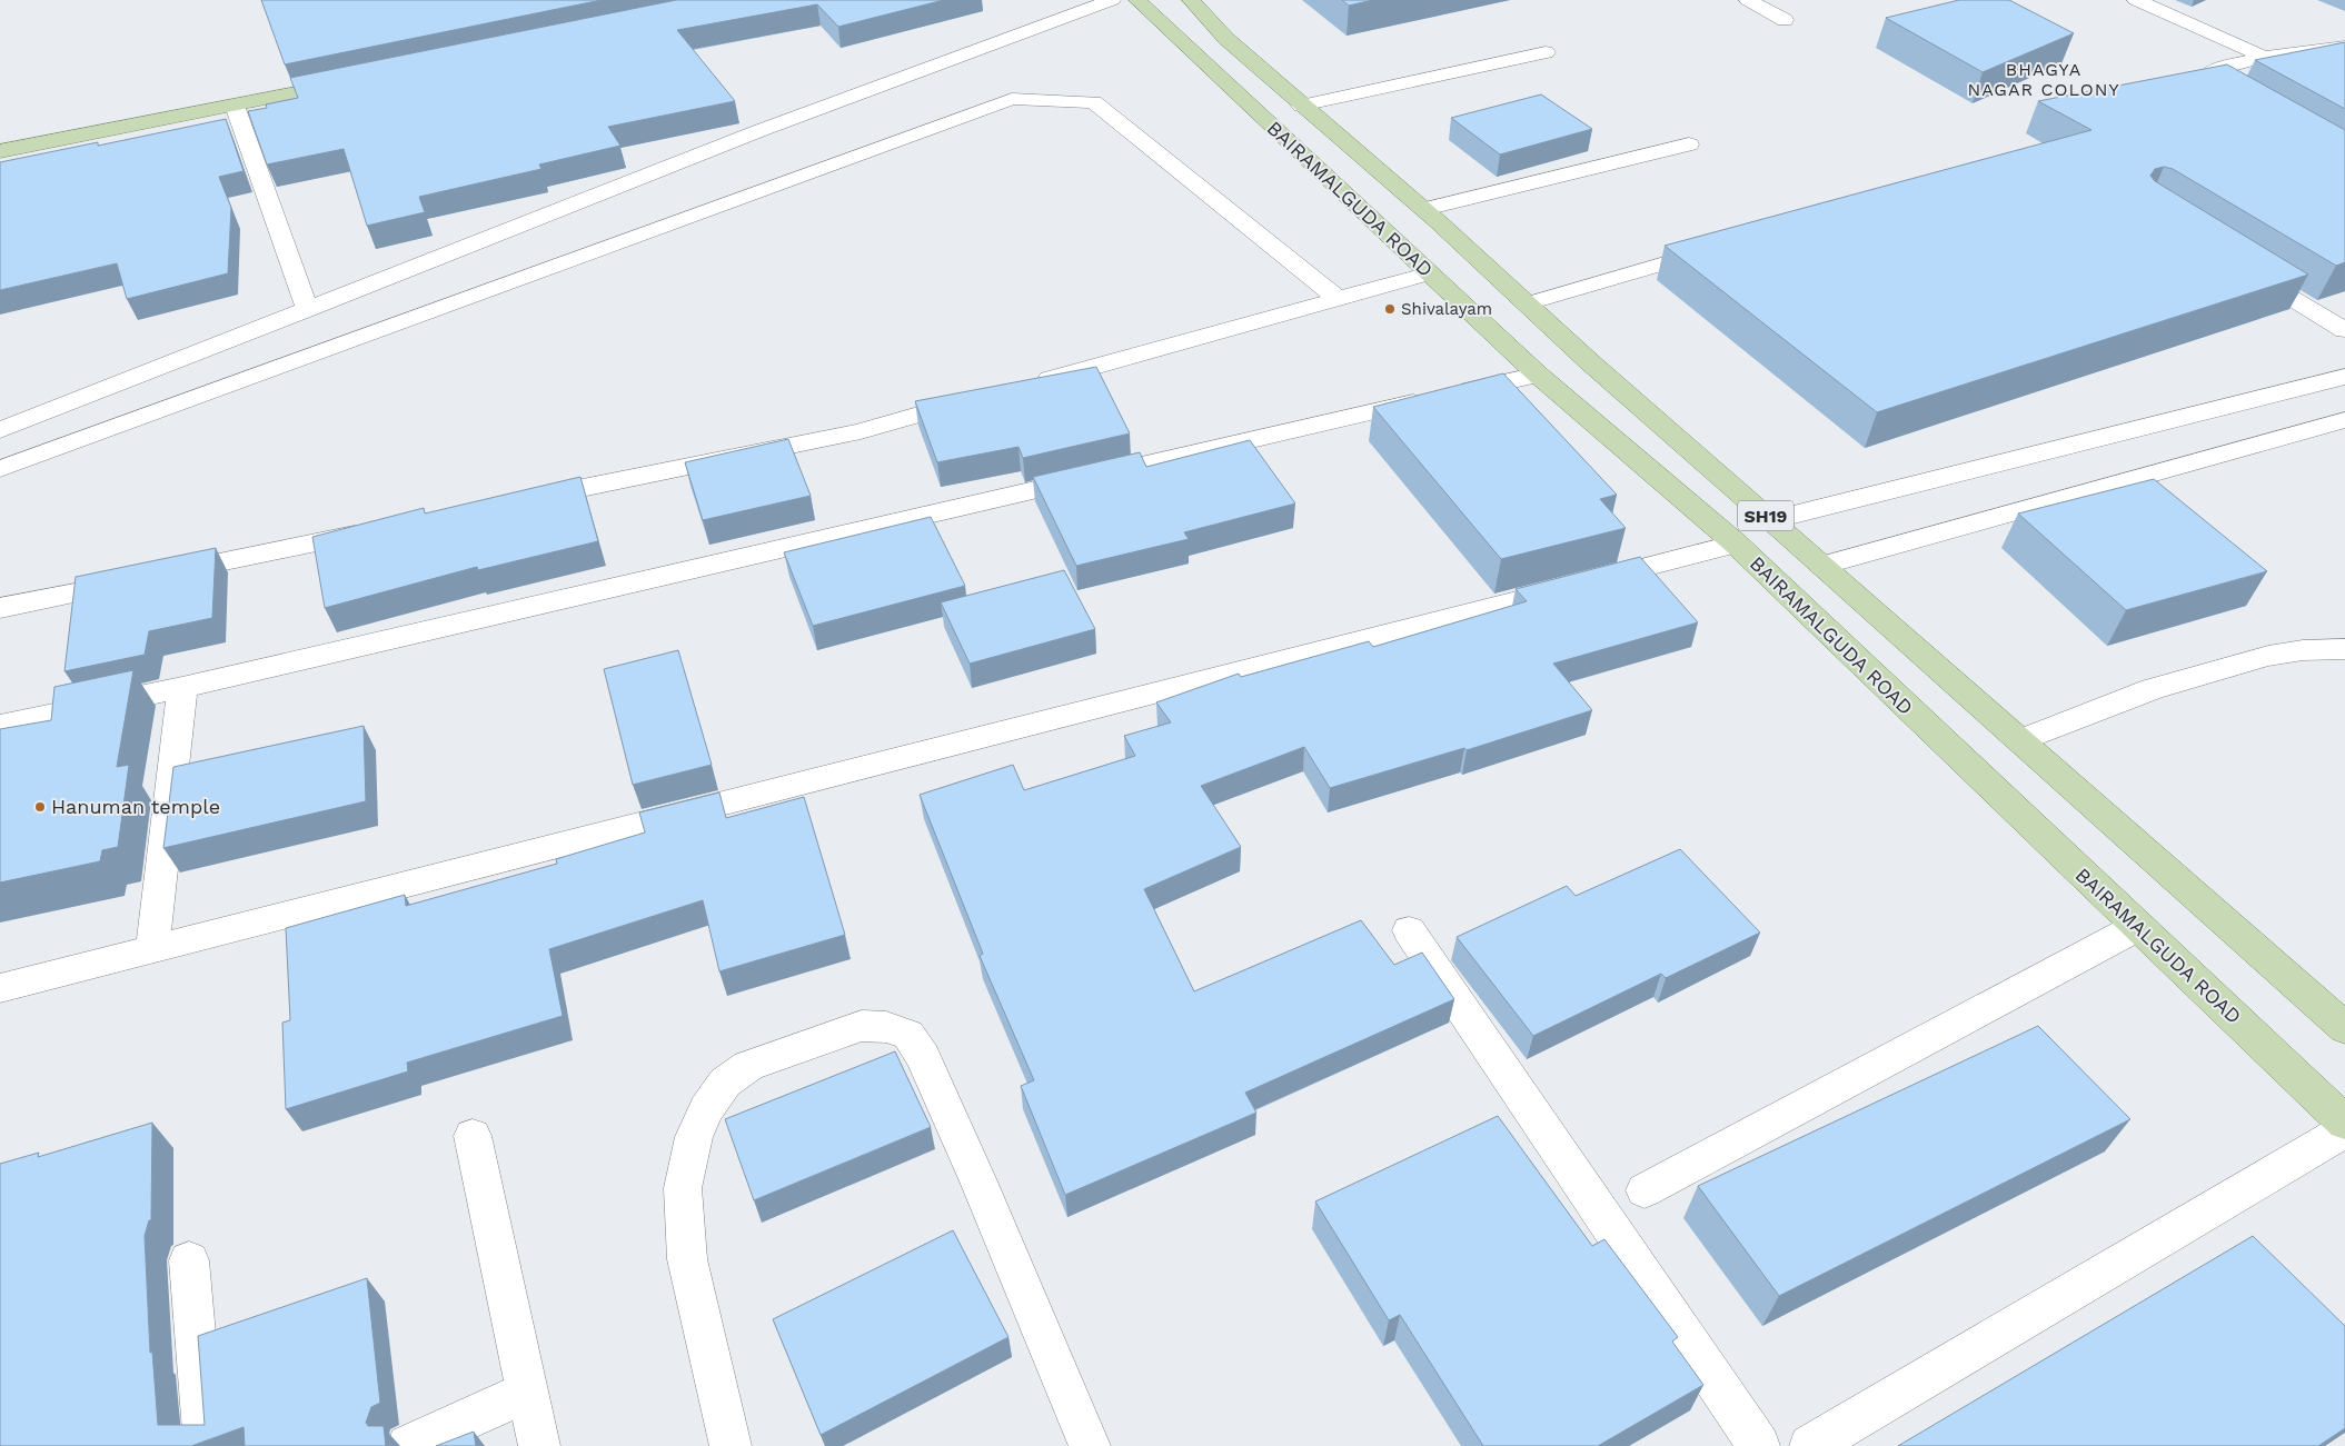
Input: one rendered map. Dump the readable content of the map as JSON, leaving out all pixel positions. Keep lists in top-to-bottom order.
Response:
{
  "streets": {
    "main road": ["BAIRAMALGUDA ROAD", "SH19"]
  },
  "districts": ["BHAGYA NAGAR COLONY"],
  "places": ["Shivalayam", "Hanuman temple"]
}
